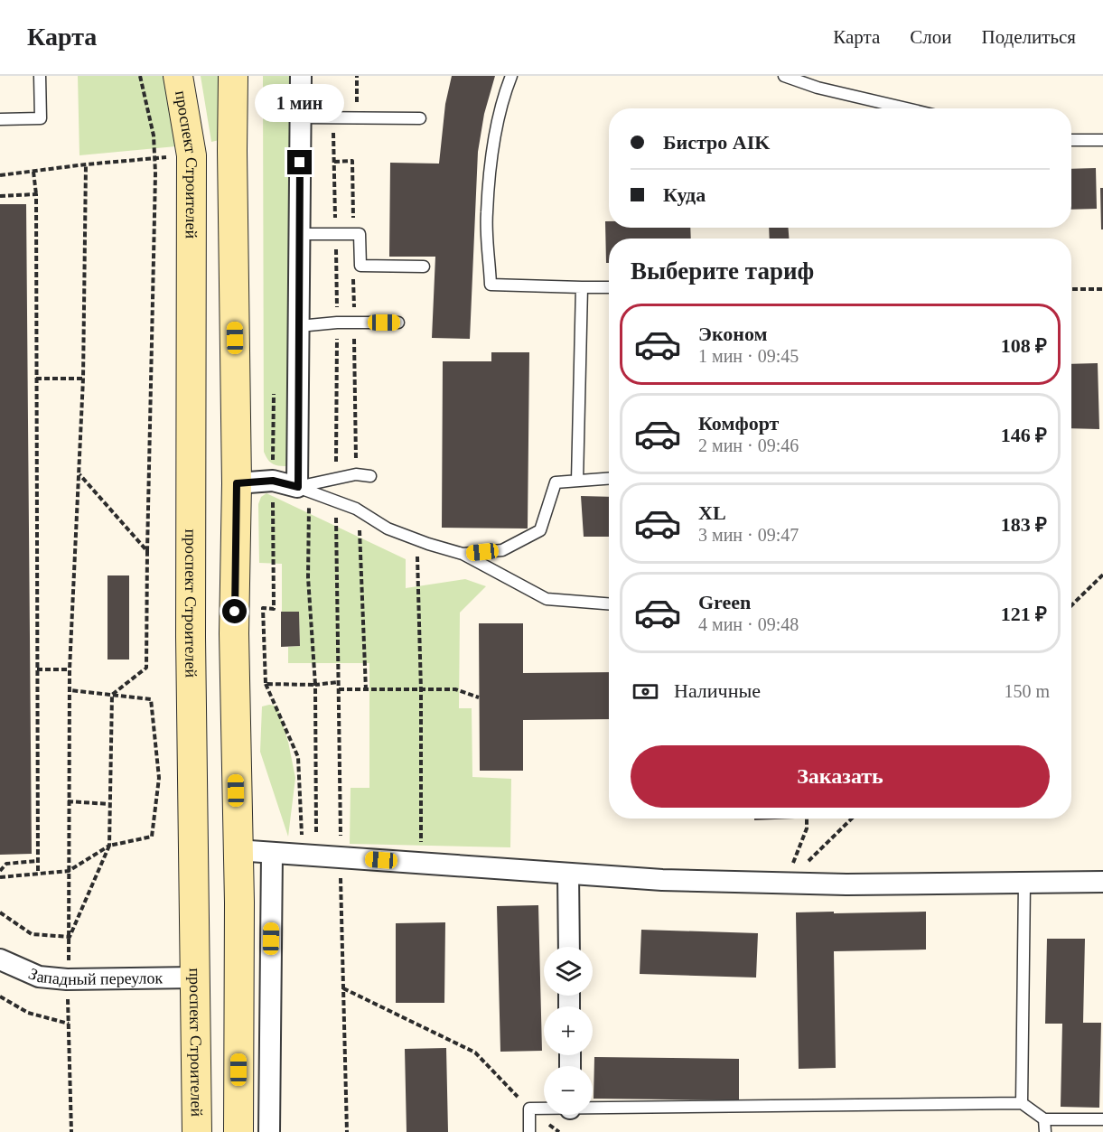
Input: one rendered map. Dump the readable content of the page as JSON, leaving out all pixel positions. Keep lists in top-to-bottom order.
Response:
{
  "streets": {
    "main road": ["проспект Строителей"],
    "street": ["Западный переулок"]
  },
  "crossings": [
    ["проспект Строителей", "Западный переулок"]
  ],
  "page": {
    "header": "Карта",
    "nav": ["Карта", "Слои", "Поделиться"],
    "bubble": "1 мин",
    "banner": ["Бистро AIK", "Куда"],
    "heading": "Выберите тариф",
    "list": [
      {
        "name": "Эконом",
        "note": "1 мин · 09:45",
        "value": "108 ₽"
      },
      {
        "name": "Комфорт",
        "note": "2 мин · 09:46",
        "value": "146 ₽"
      },
      {
        "name": "XL",
        "note": "3 мин · 09:47",
        "value": "183 ₽"
      },
      {
        "name": "Green",
        "note": "4 мин · 09:48",
        "value": "121 ₽"
      }
    ],
    "pay": ["Наличные", "150 m"],
    "buttons": "Заказать",
    "map_buttons": ["+", "−"]
  }
}
